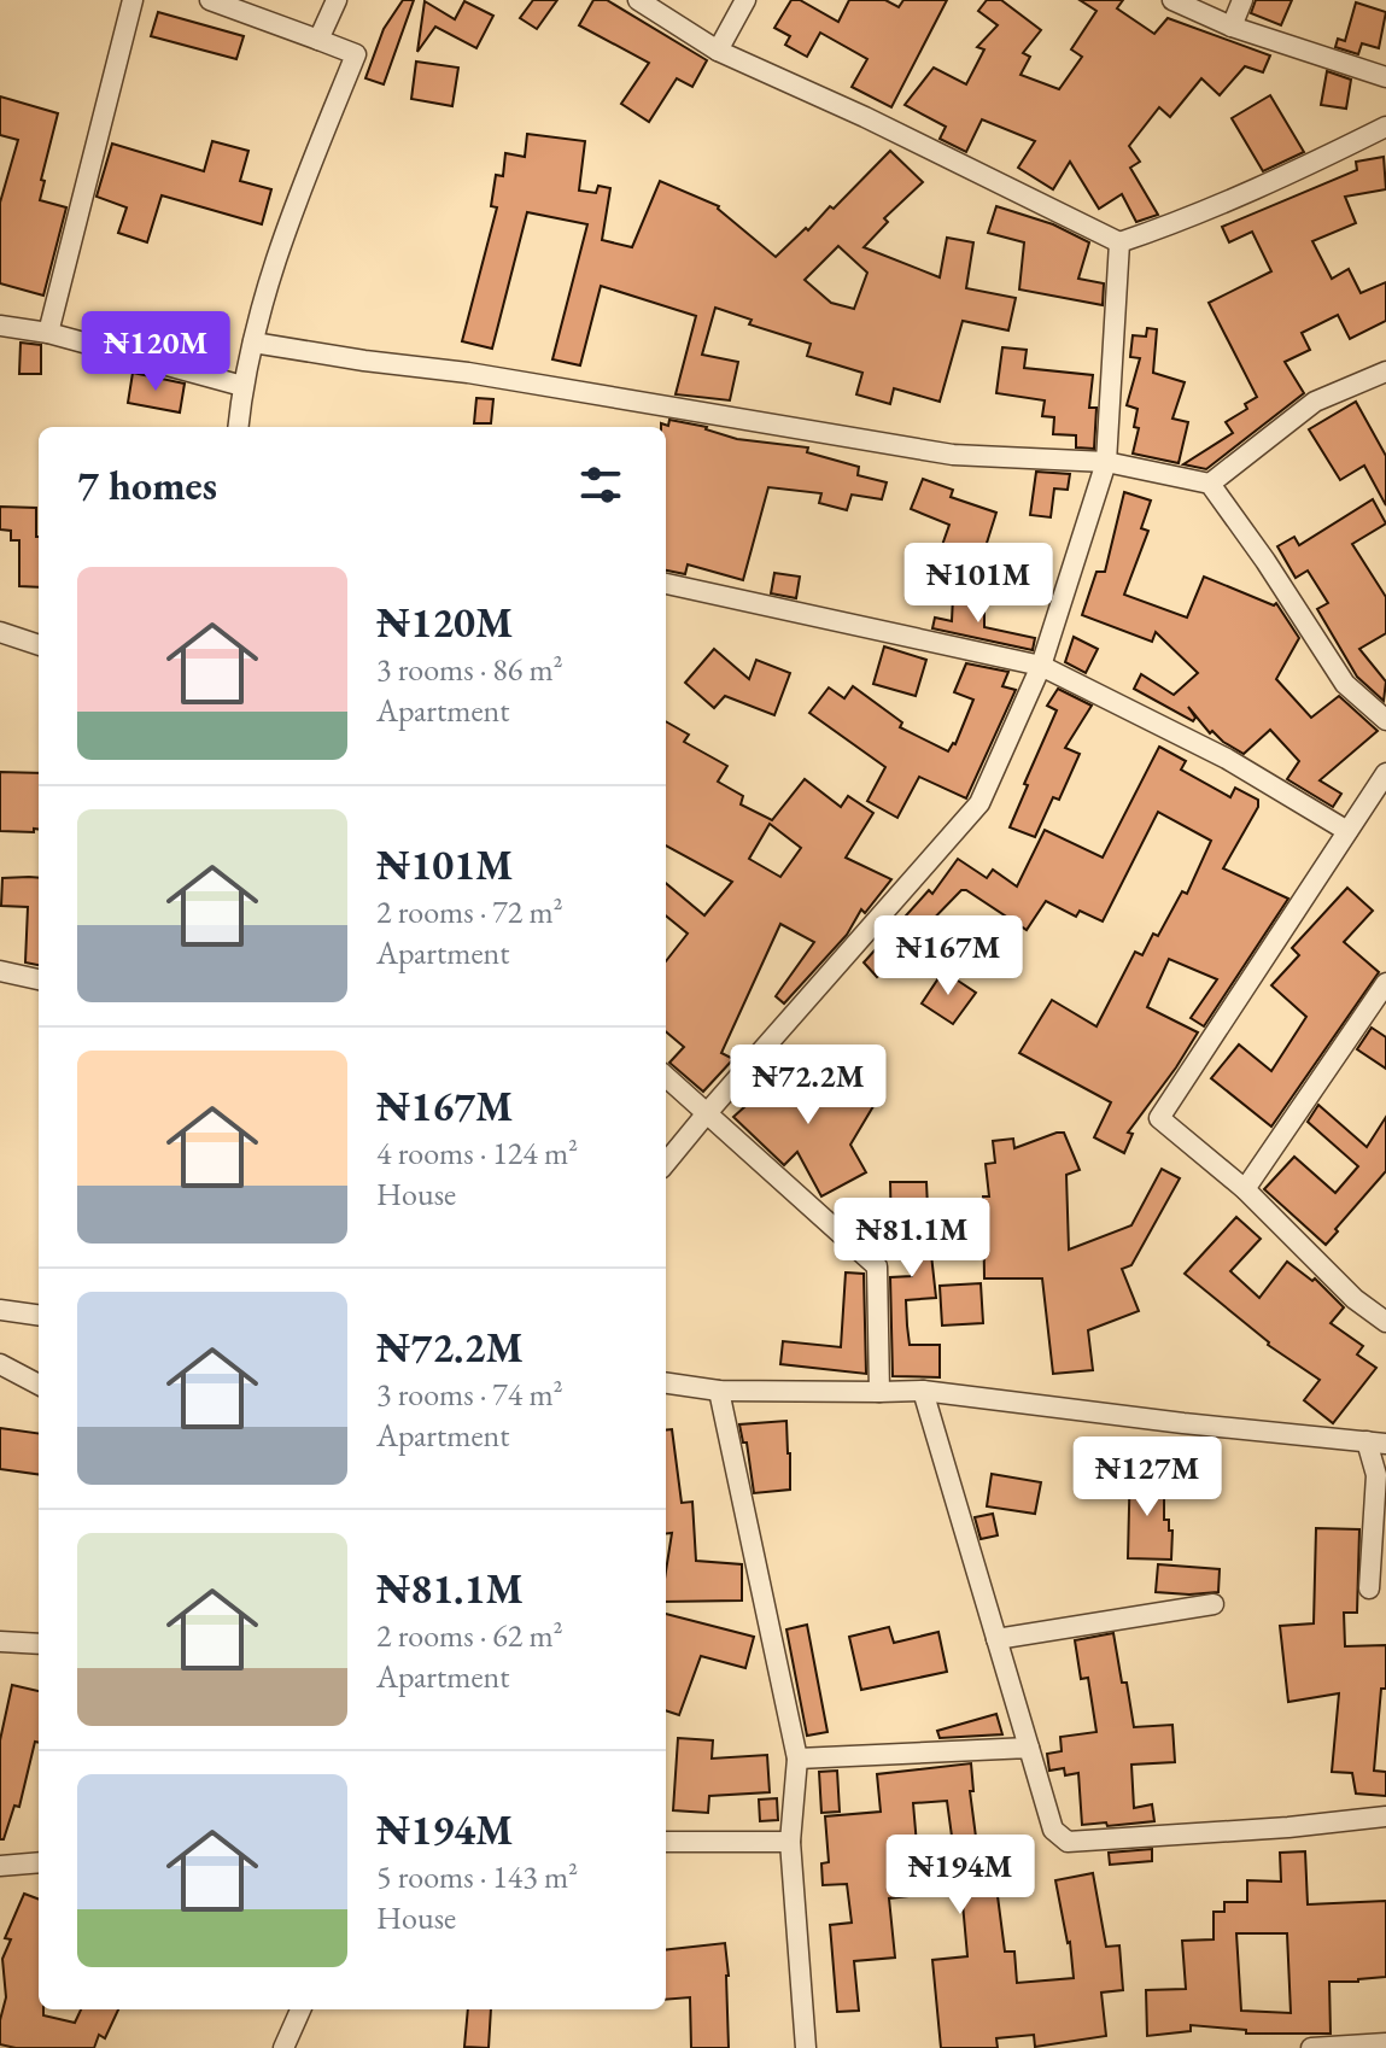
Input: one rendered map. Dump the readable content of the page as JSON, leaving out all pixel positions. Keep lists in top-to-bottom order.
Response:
{
  "page": {
    "price": [
      "₦120M",
      "₦101M",
      "₦167M",
      "₦72.2M",
      "₦81.1M",
      "₦127M",
      "₦194M"
    ],
    "heading": "7 homes",
    "list": [
      {
        "name": "₦120M",
        "note": "3 rooms · 86 m² · Apartment"
      },
      {
        "name": "₦101M",
        "note": "2 rooms · 72 m² · Apartment"
      },
      {
        "name": "₦167M",
        "note": "4 rooms · 124 m² · House"
      },
      {
        "name": "₦72.2M",
        "note": "3 rooms · 74 m² · Apartment"
      },
      {
        "name": "₦81.1M",
        "note": "2 rooms · 62 m² · Apartment"
      },
      {
        "name": "₦194M",
        "note": "5 rooms · 143 m² · House"
      }
    ]
  }
}
